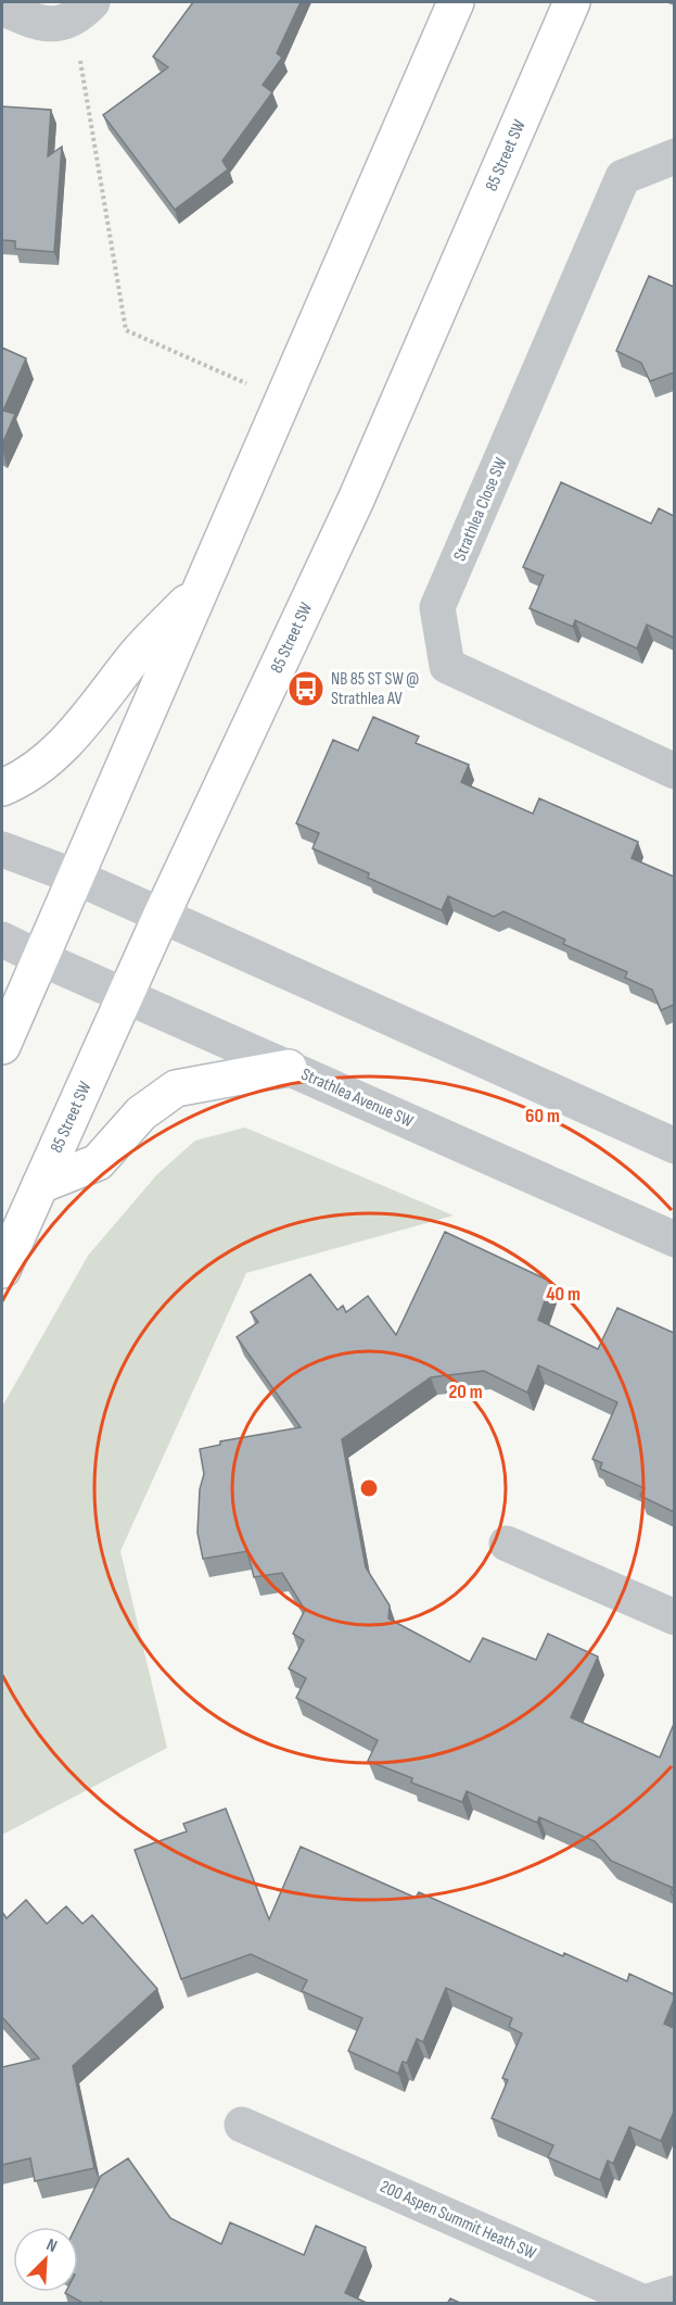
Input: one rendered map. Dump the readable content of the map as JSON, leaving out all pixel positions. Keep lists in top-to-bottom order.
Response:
{
  "streets": {
    "main road": ["85 Street SW"],
    "street": ["Strathlea Close SW", "Strathlea Avenue SW", "200 Aspen Summit Heath SW"]
  },
  "crossings": [
    ["85 Street SW", "Strathlea Avenue SW"]
  ],
  "places": {
    "bus stop": ["NB 85 ST SW @ Strathlea AV"]
  },
  "north": "top right",
  "rings": ["60 m", "40 m", "20 m"]
}
